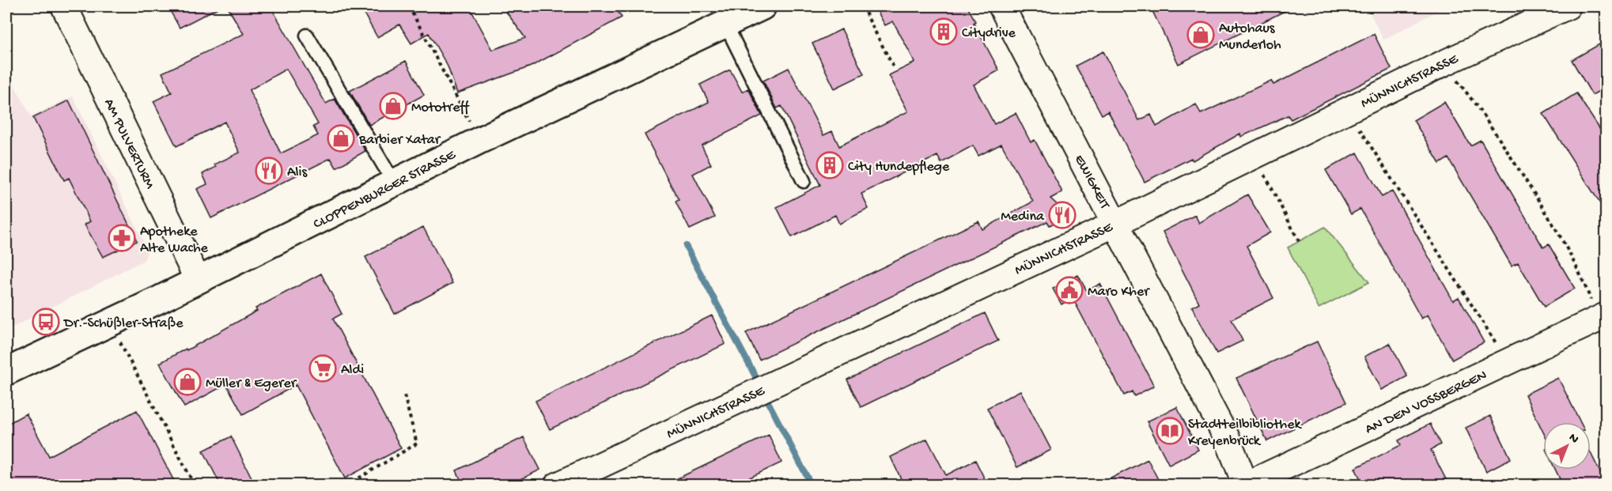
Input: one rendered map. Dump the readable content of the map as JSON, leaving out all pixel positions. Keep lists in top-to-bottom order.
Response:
{
  "streets": {
    "main road": ["CLOPPENBURGER STRASSE"],
    "street": [
      "MÜNNICHSTRASSE",
      "AM PULVERTURM",
      "EWIGKEIT",
      "AN DEN VOSSBERGEN"
    ]
  },
  "crossings": [
    ["MÜNNICHSTRASSE", "EWIGKEIT"],
    ["AM PULVERTURM", "CLOPPENBURGER STRASSE"],
    ["EWIGKEIT", "AN DEN VOSSBERGEN"]
  ],
  "places": {
    "building": ["Citydrive", "City Hundepflege"],
    "shop": [
      "Autohaus Munderloh",
      "Mototreff",
      "Barbier Xatar",
      "Müller & Egerer"
    ],
    "restaurant": ["Alis", "Medina"],
    "pharmacy": ["Apotheke Alte Wache"],
    "public building": ["Maro Kher"],
    "bus stop": ["Dr.-Schüßler-Straße"],
    "supermarket": ["Aldi"],
    "library": ["Stadtteilbibliothek Kreyenbrück"]
  },
  "north": "top right"
}
